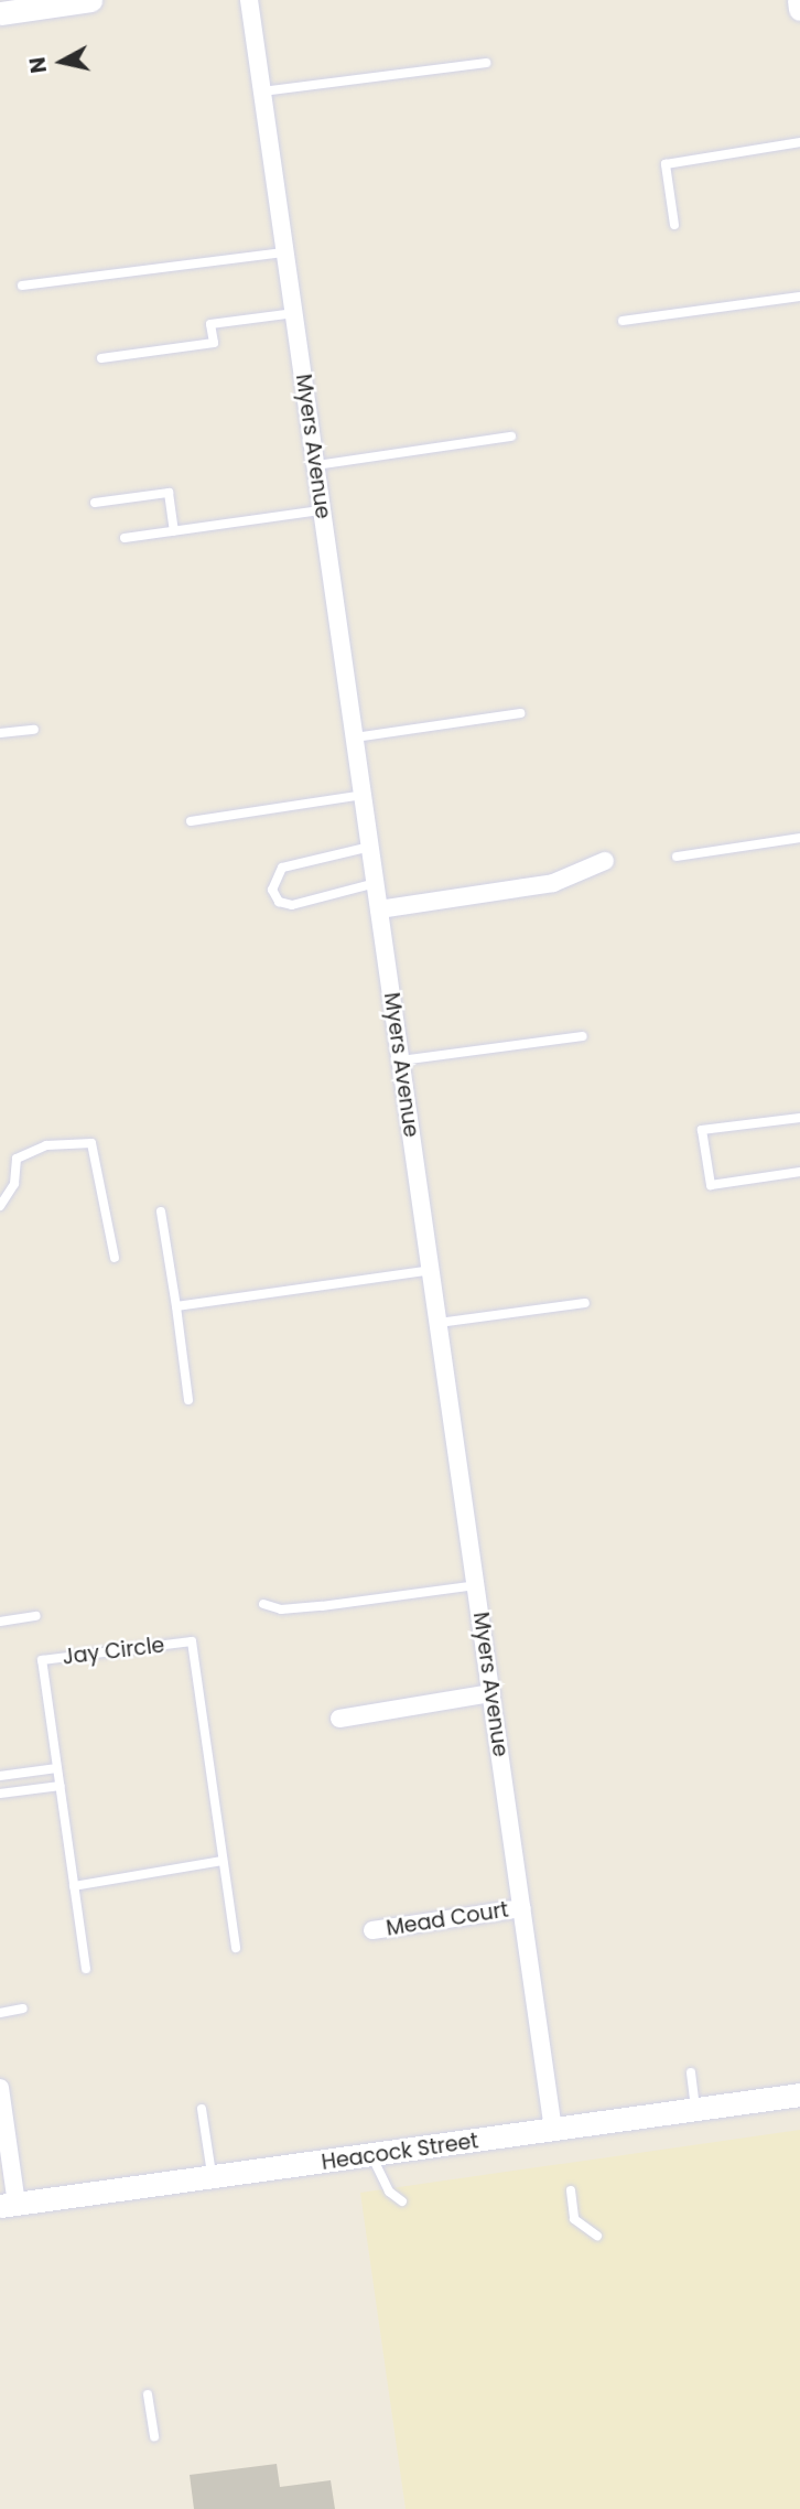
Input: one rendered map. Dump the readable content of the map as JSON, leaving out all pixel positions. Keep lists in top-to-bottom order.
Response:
{
  "streets": {
    "main road": ["Heacock Street"],
    "street": ["Myers Avenue", "Mead Court"],
    "lane": ["Jay Circle"]
  },
  "crossings": [
    ["Myers Avenue", "Mead Court"],
    ["Myers Avenue", "Heacock Street"]
  ],
  "north": "left"
}
